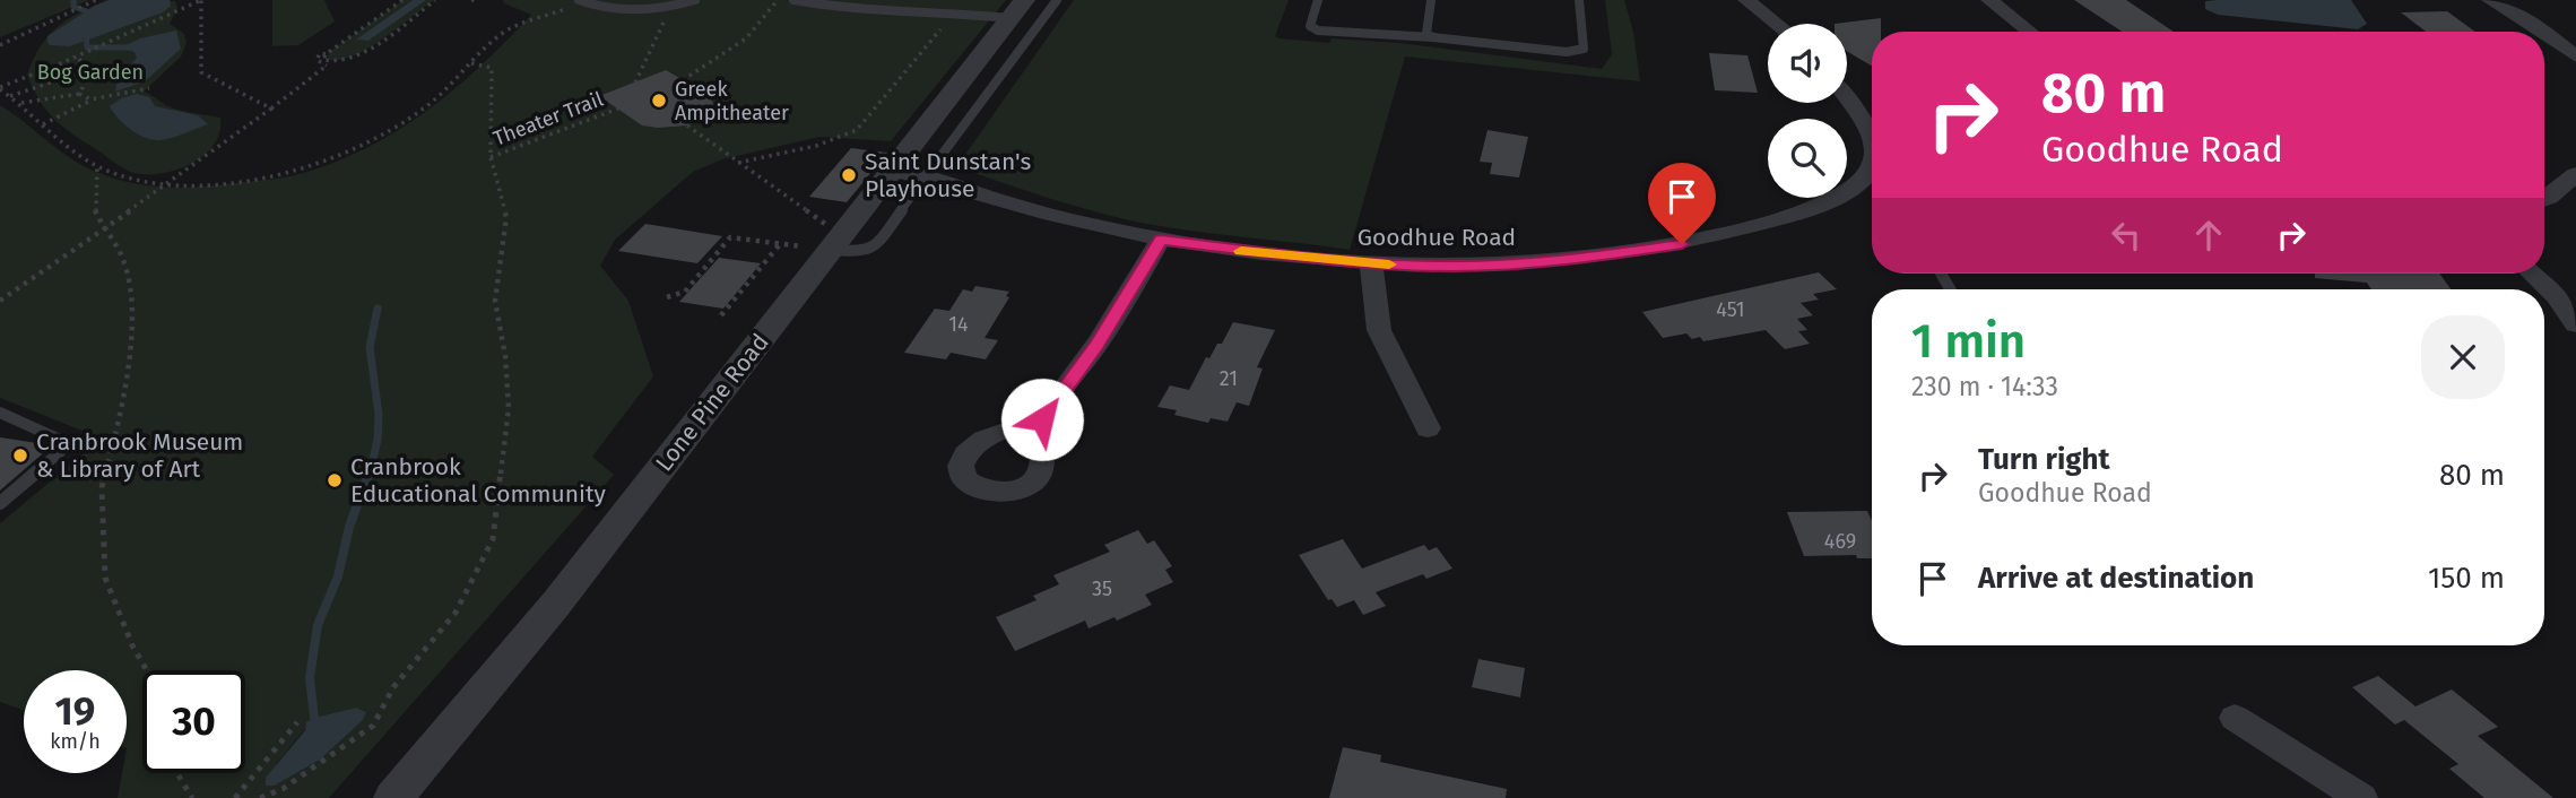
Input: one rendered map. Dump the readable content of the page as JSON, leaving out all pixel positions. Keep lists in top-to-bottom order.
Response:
{
  "streets": {
    "street": ["Goodhue Road", "Lone Pine Road"],
    "path": ["Theater Trail"]
  },
  "crossings": [
    ["Goodhue Road", "Lone Pine Road"]
  ],
  "parks": ["Bog Garden"],
  "places": [
    "Greek Ampitheater",
    "Saint Dunstan's Playhouse",
    "Cranbrook Museum & Library of Art",
    "Cranbrook Educational Community"
  ],
  "house_numbers": [
    "451",
    "14",
    "21",
    "469",
    "35"
  ],
  "page": {
    "turn": ["80 m", "Goodhue Road"],
    "heading": ["1 min", "230 m · 14:33"],
    "list": [
      {
        "name": "Turn right",
        "note": "Goodhue Road",
        "value": "80 m"
      },
      {
        "name": "Arrive at destination",
        "value": "150 m"
      }
    ],
    "speed": "19 km/h",
    "limit": "30"
  }
}
